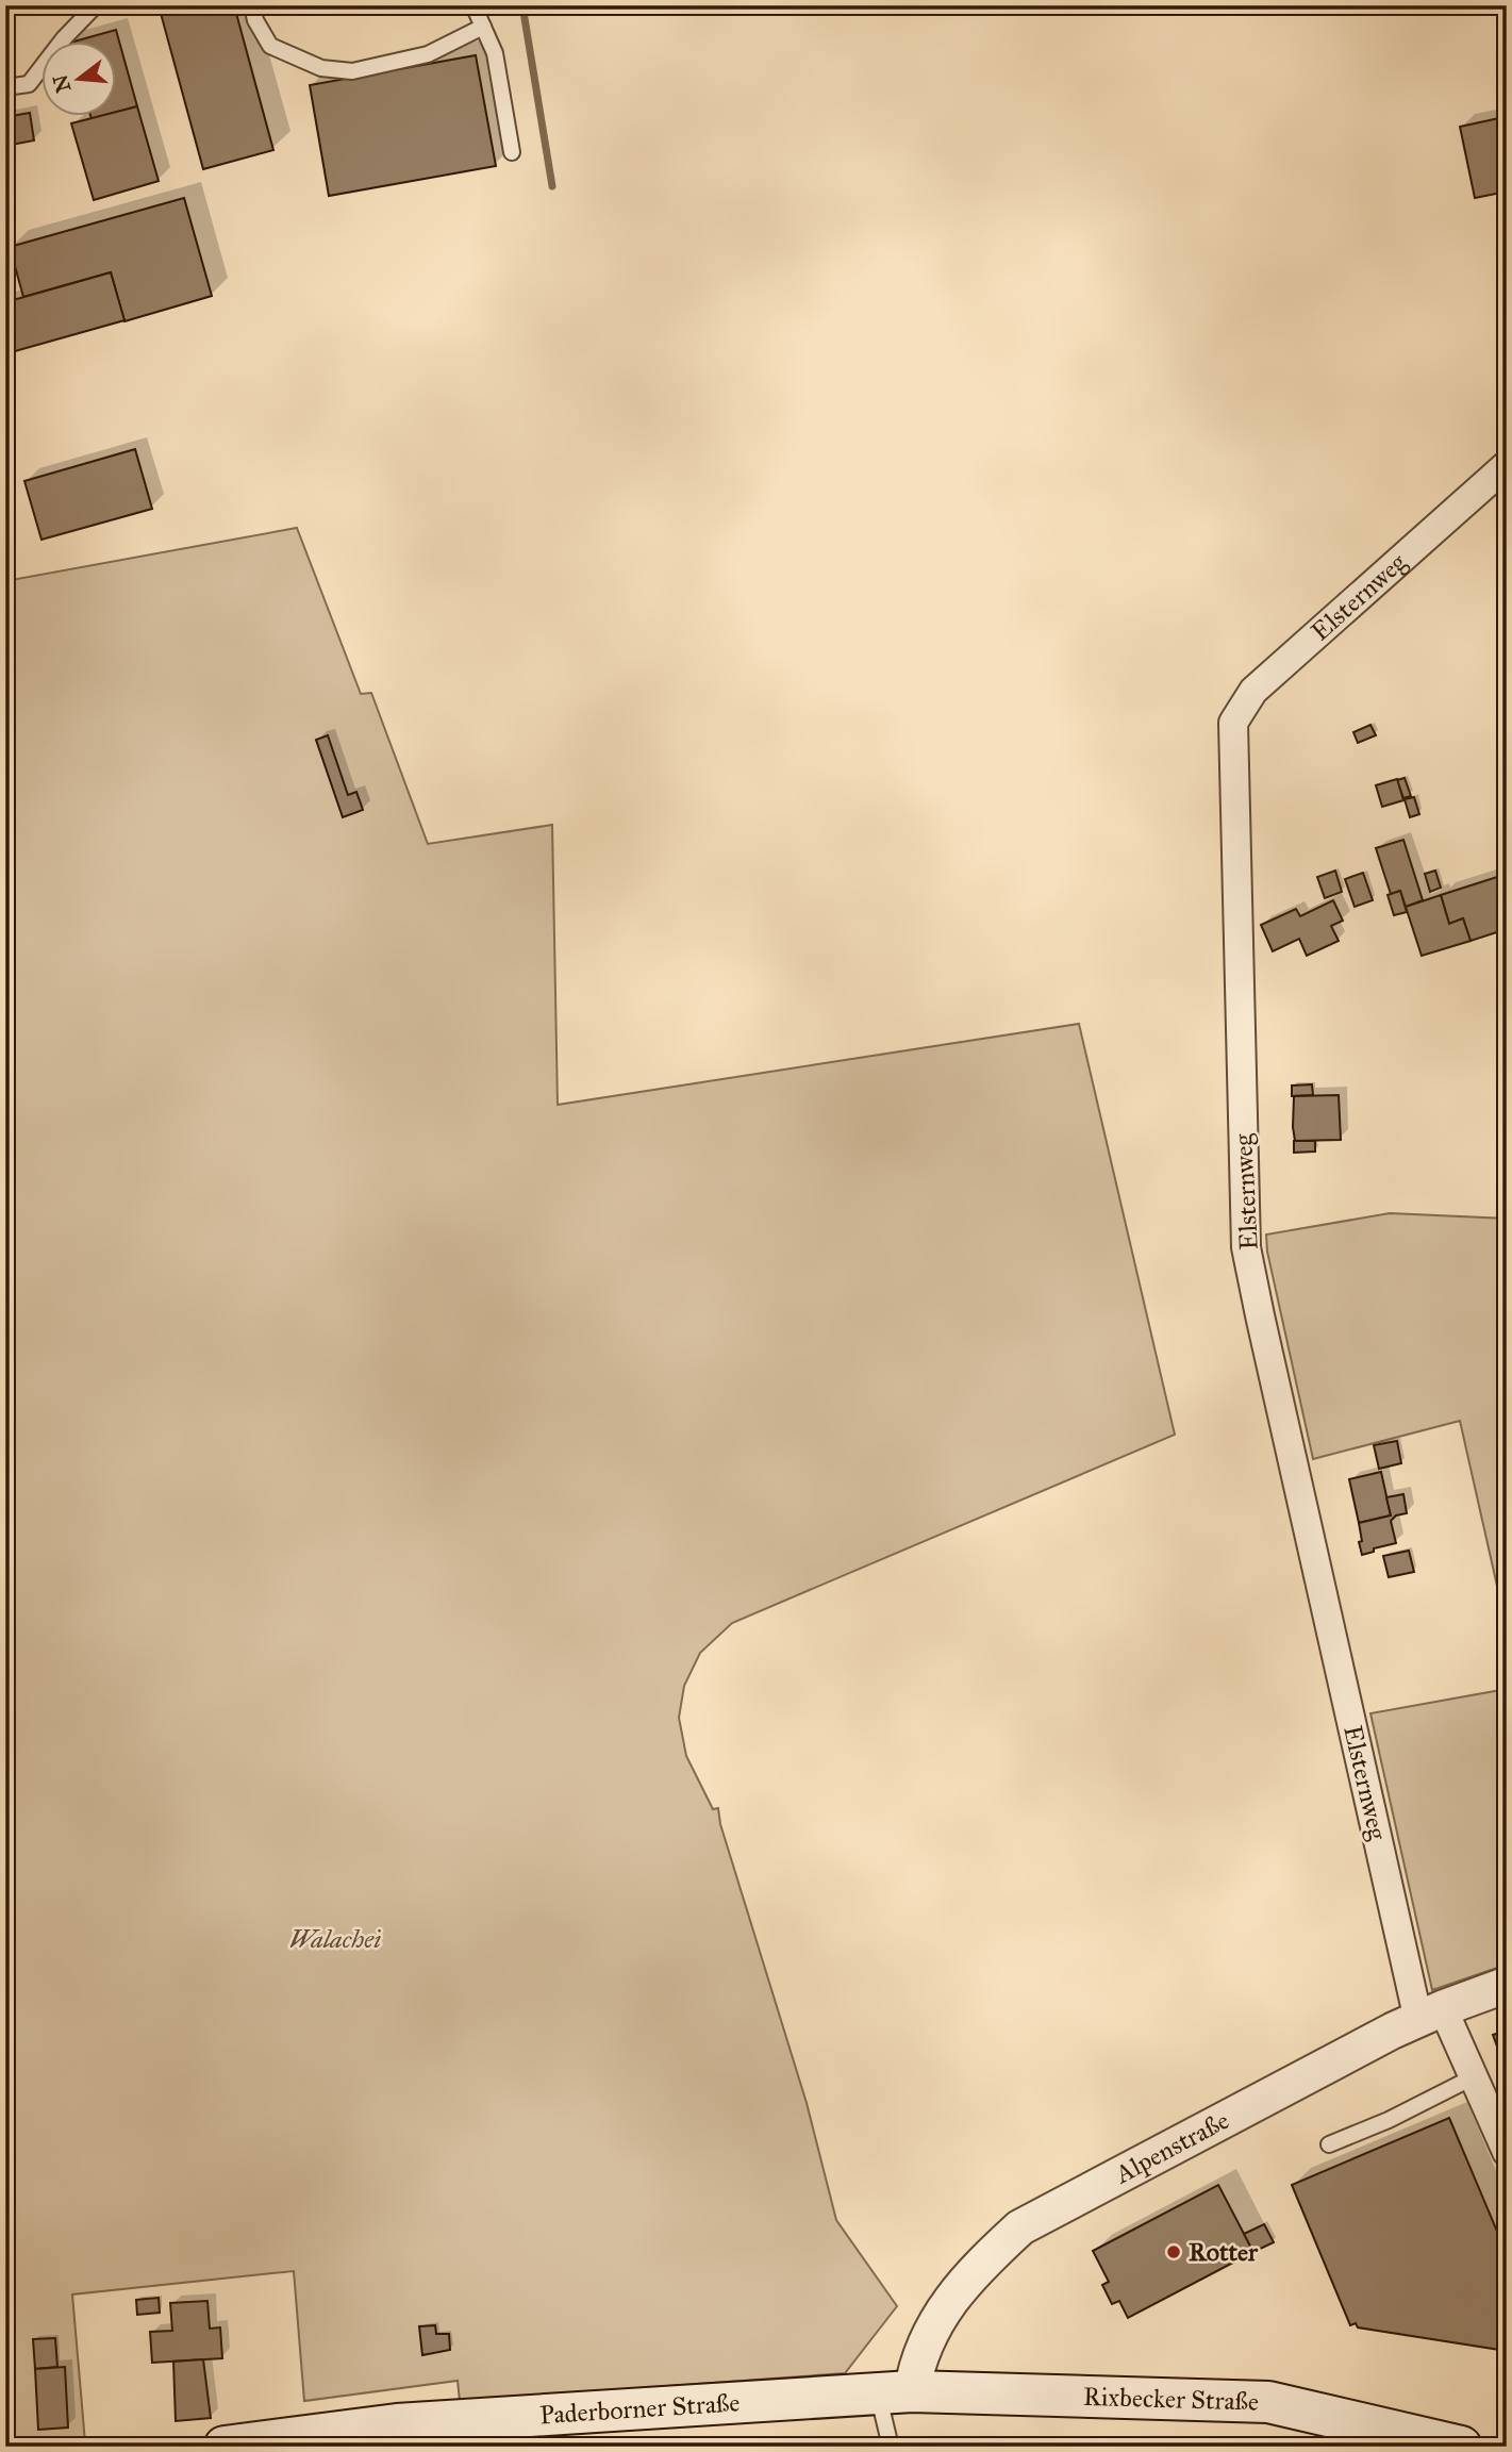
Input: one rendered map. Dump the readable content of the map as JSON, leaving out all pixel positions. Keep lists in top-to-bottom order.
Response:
{
  "streets": {
    "main road": ["Rixbecker Straße", "Paderborner Straße"],
    "street": ["Elsternweg", "Alpenstraße"]
  },
  "crossings": [
    ["Elsternweg", "Alpenstraße"],
    ["Alpenstraße", "Rixbecker Straße"],
    ["Alpenstraße", "Paderborner Straße"],
    ["Rixbecker Straße", "Paderborner Straße"]
  ],
  "parks": ["Walachei"],
  "places": ["Rotter"],
  "north": "left"
}
